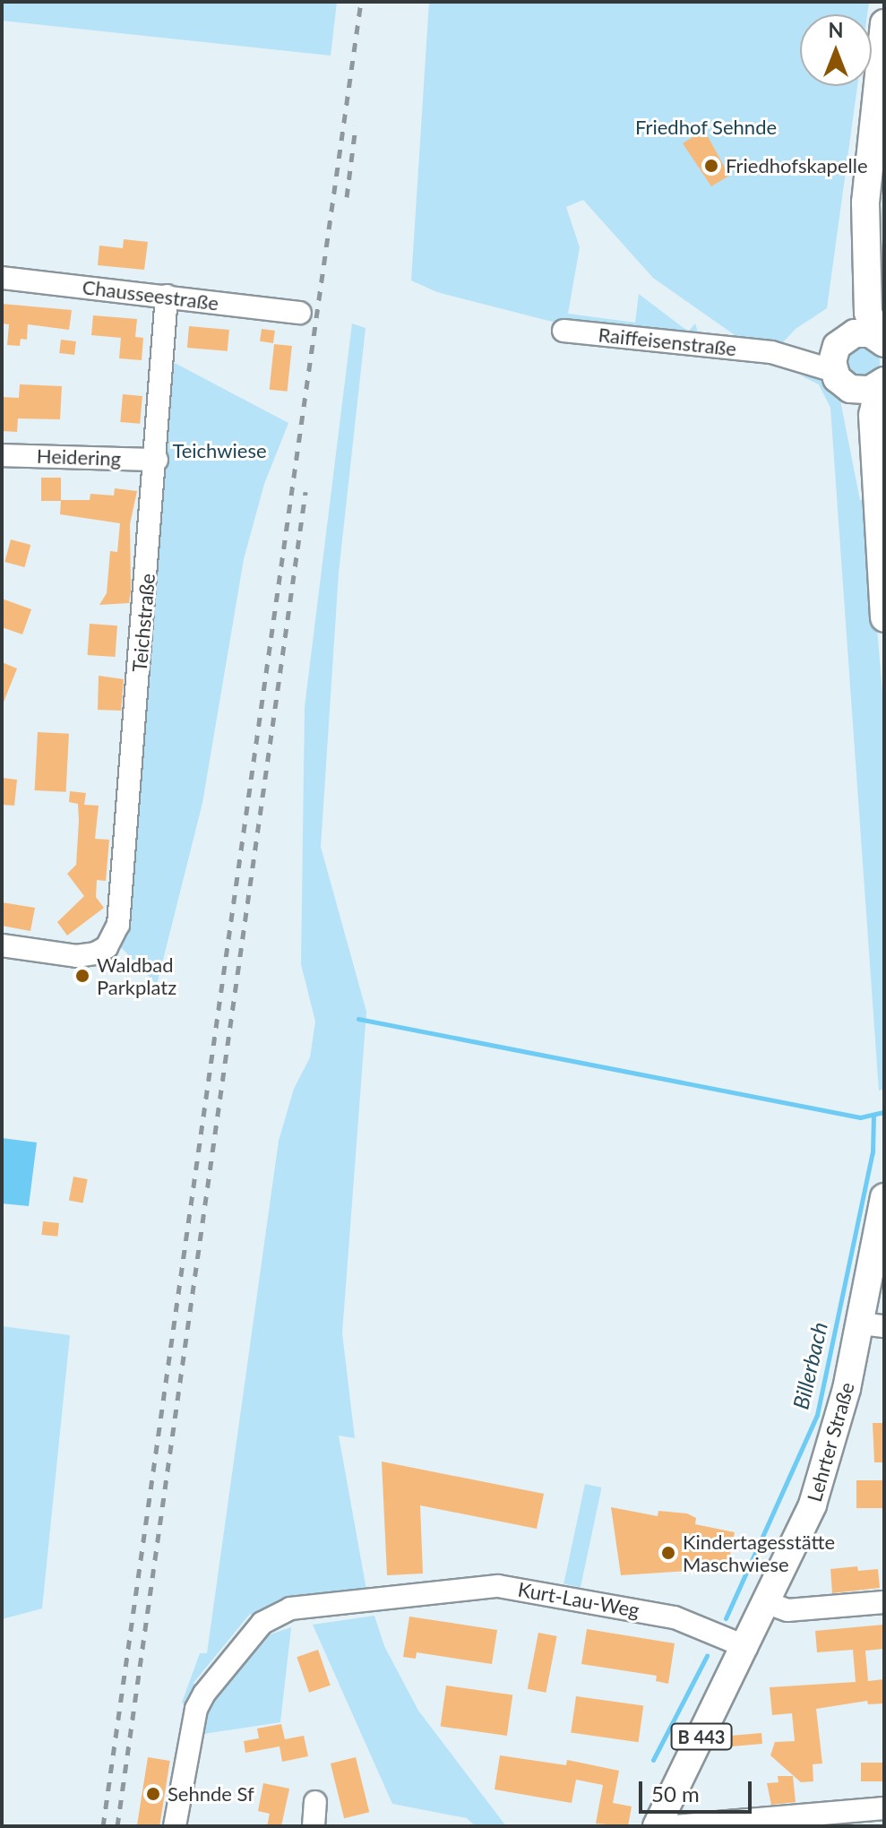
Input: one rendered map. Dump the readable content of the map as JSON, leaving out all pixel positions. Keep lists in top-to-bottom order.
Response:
{
  "streets": {
    "main road": ["Lehrter Straße", "B 443"],
    "street": [
      "Chausseestraße",
      "Raiffeisenstraße",
      "Heidering",
      "Teichstraße",
      "Kurt-Lau-Weg"
    ]
  },
  "crossings": [
    ["Chausseestraße", "Teichstraße"],
    ["Heidering", "Teichstraße"],
    ["Lehrter Straße", "Kurt-Lau-Weg"]
  ],
  "water": ["Billerbach"],
  "parks": ["Friedhof Sehnde", "Teichwiese"],
  "places": [
    "Friedhofskapelle",
    "Waldbad Parkplatz",
    "Kindertagesstätte Maschwiese",
    "Sehnde Sf"
  ],
  "scale_bar": "50 m",
  "north": "top"
}
